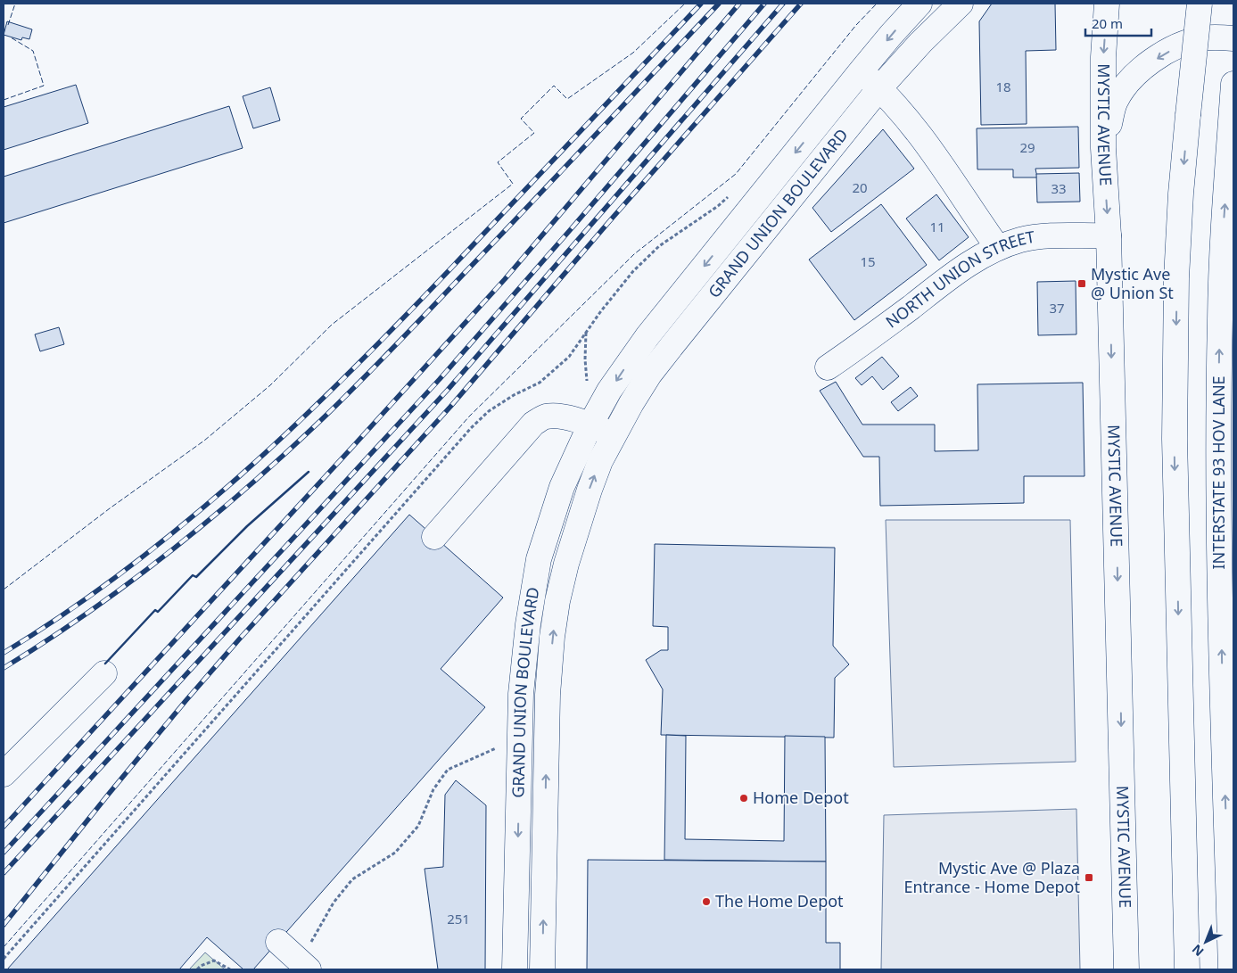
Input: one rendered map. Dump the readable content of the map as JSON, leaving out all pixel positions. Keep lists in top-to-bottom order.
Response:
{
  "streets": {
    "main road": [
      "MYSTIC AVENUE",
      "GRAND UNION BOULEVARD",
      "NORTH UNION STREET",
      "INTERSTATE 93 HOV LANE"
    ]
  },
  "crossings": [
    ["MYSTIC AVENUE", "NORTH UNION STREET"]
  ],
  "places": {
    "transit": ["Mystic Ave @ Union St", "Mystic Ave @ Plaza Entrance - Home Depot"],
    "other": ["Home Depot", "The Home Depot"]
  },
  "house_numbers": [
    "18",
    "29",
    "20",
    "33",
    "11",
    "15",
    "37",
    "251"
  ],
  "scale_bar": "20 m",
  "north": "bottom left"
}
